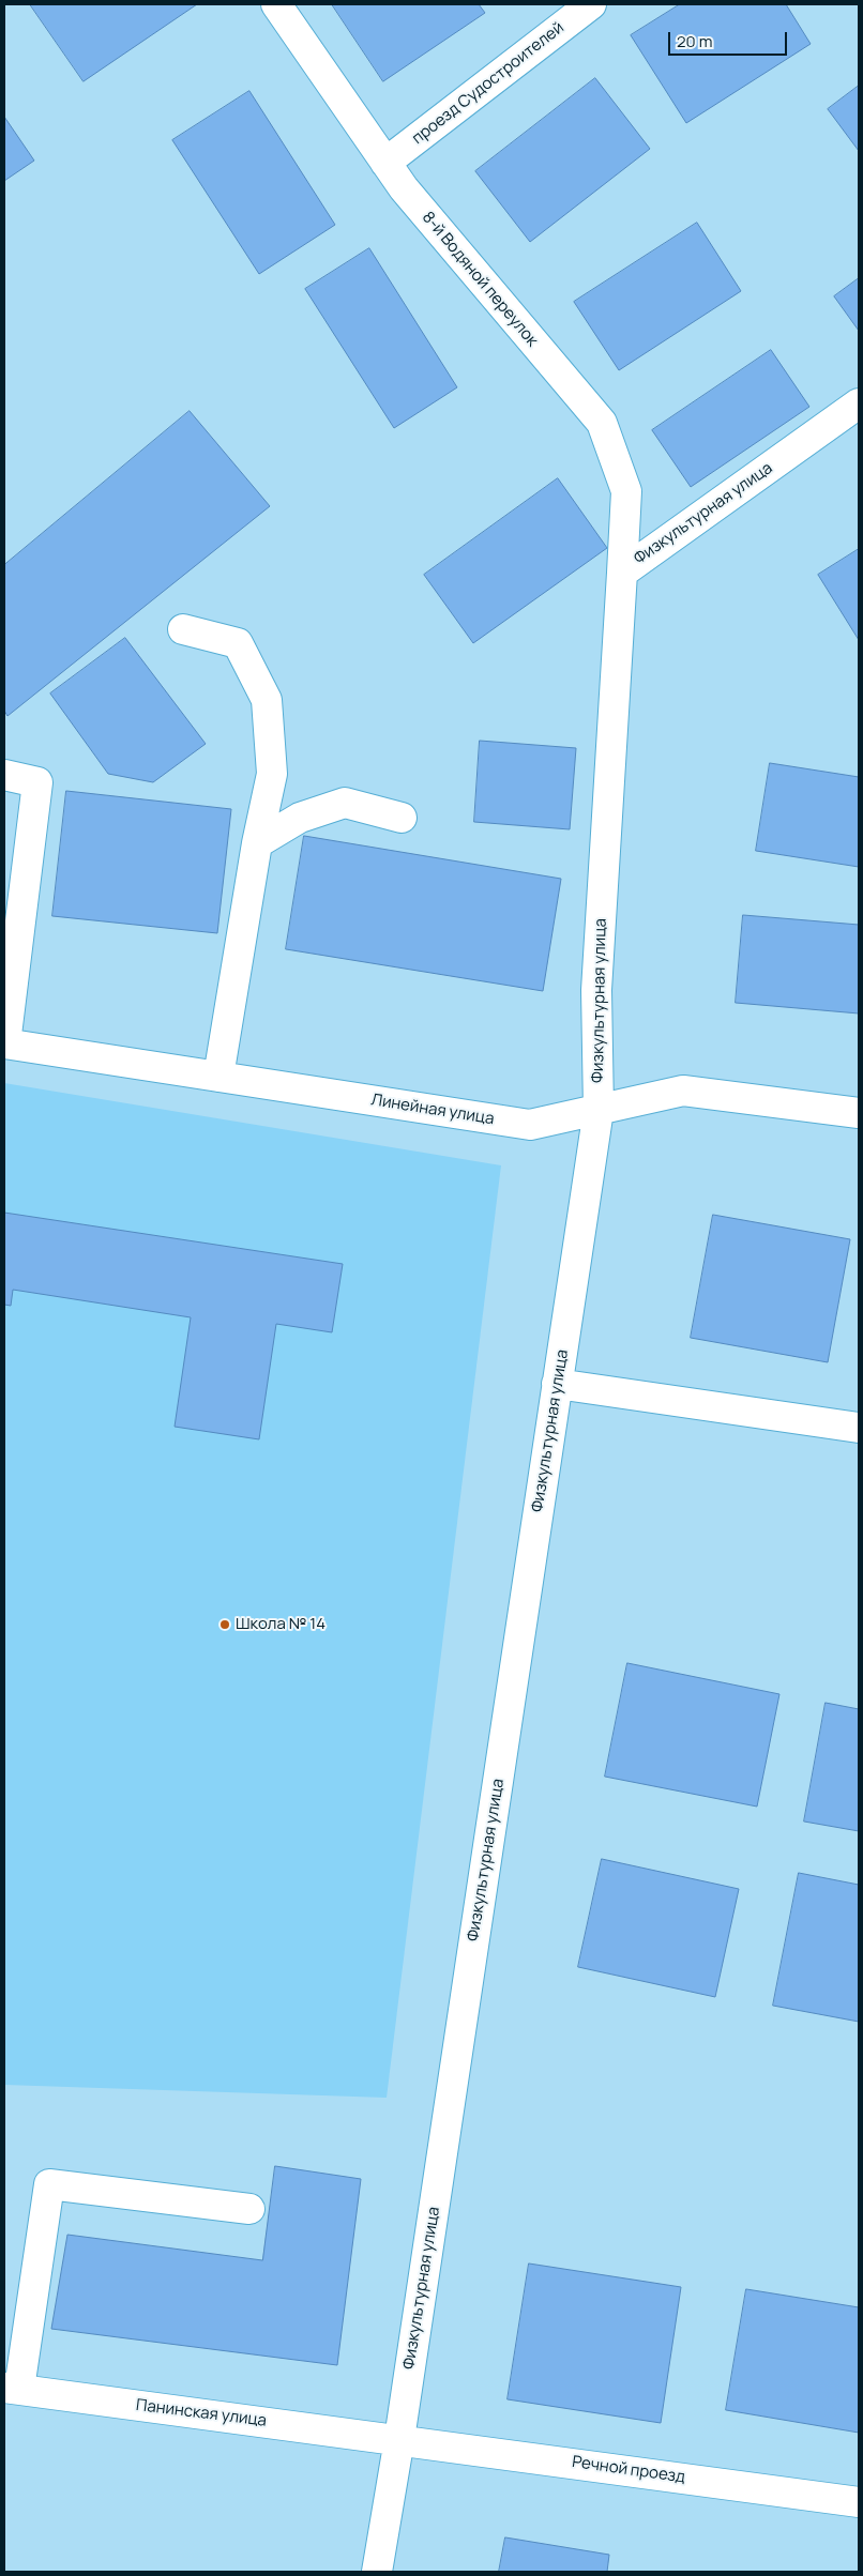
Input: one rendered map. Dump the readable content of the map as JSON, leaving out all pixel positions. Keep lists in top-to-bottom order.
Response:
{
  "streets": {
    "street": [
      "проезд Судостроителей",
      "8-й Водяной переулок",
      "Физкультурная улица",
      "Линейная улица",
      "Панинская улица",
      "Речной проезд"
    ]
  },
  "crossings": [
    ["проезд Судостроителей", "8-й Водяной переулок"],
    ["8-й Водяной переулок", "Физкультурная улица"],
    ["Физкультурная улица", "Линейная улица"],
    ["Физкультурная улица", "Панинская улица"],
    ["Физкультурная улица", "Речной проезд"],
    ["Панинская улица", "Речной проезд"]
  ],
  "places": ["Школа № 14"],
  "scale_bar": "20 m"
}
